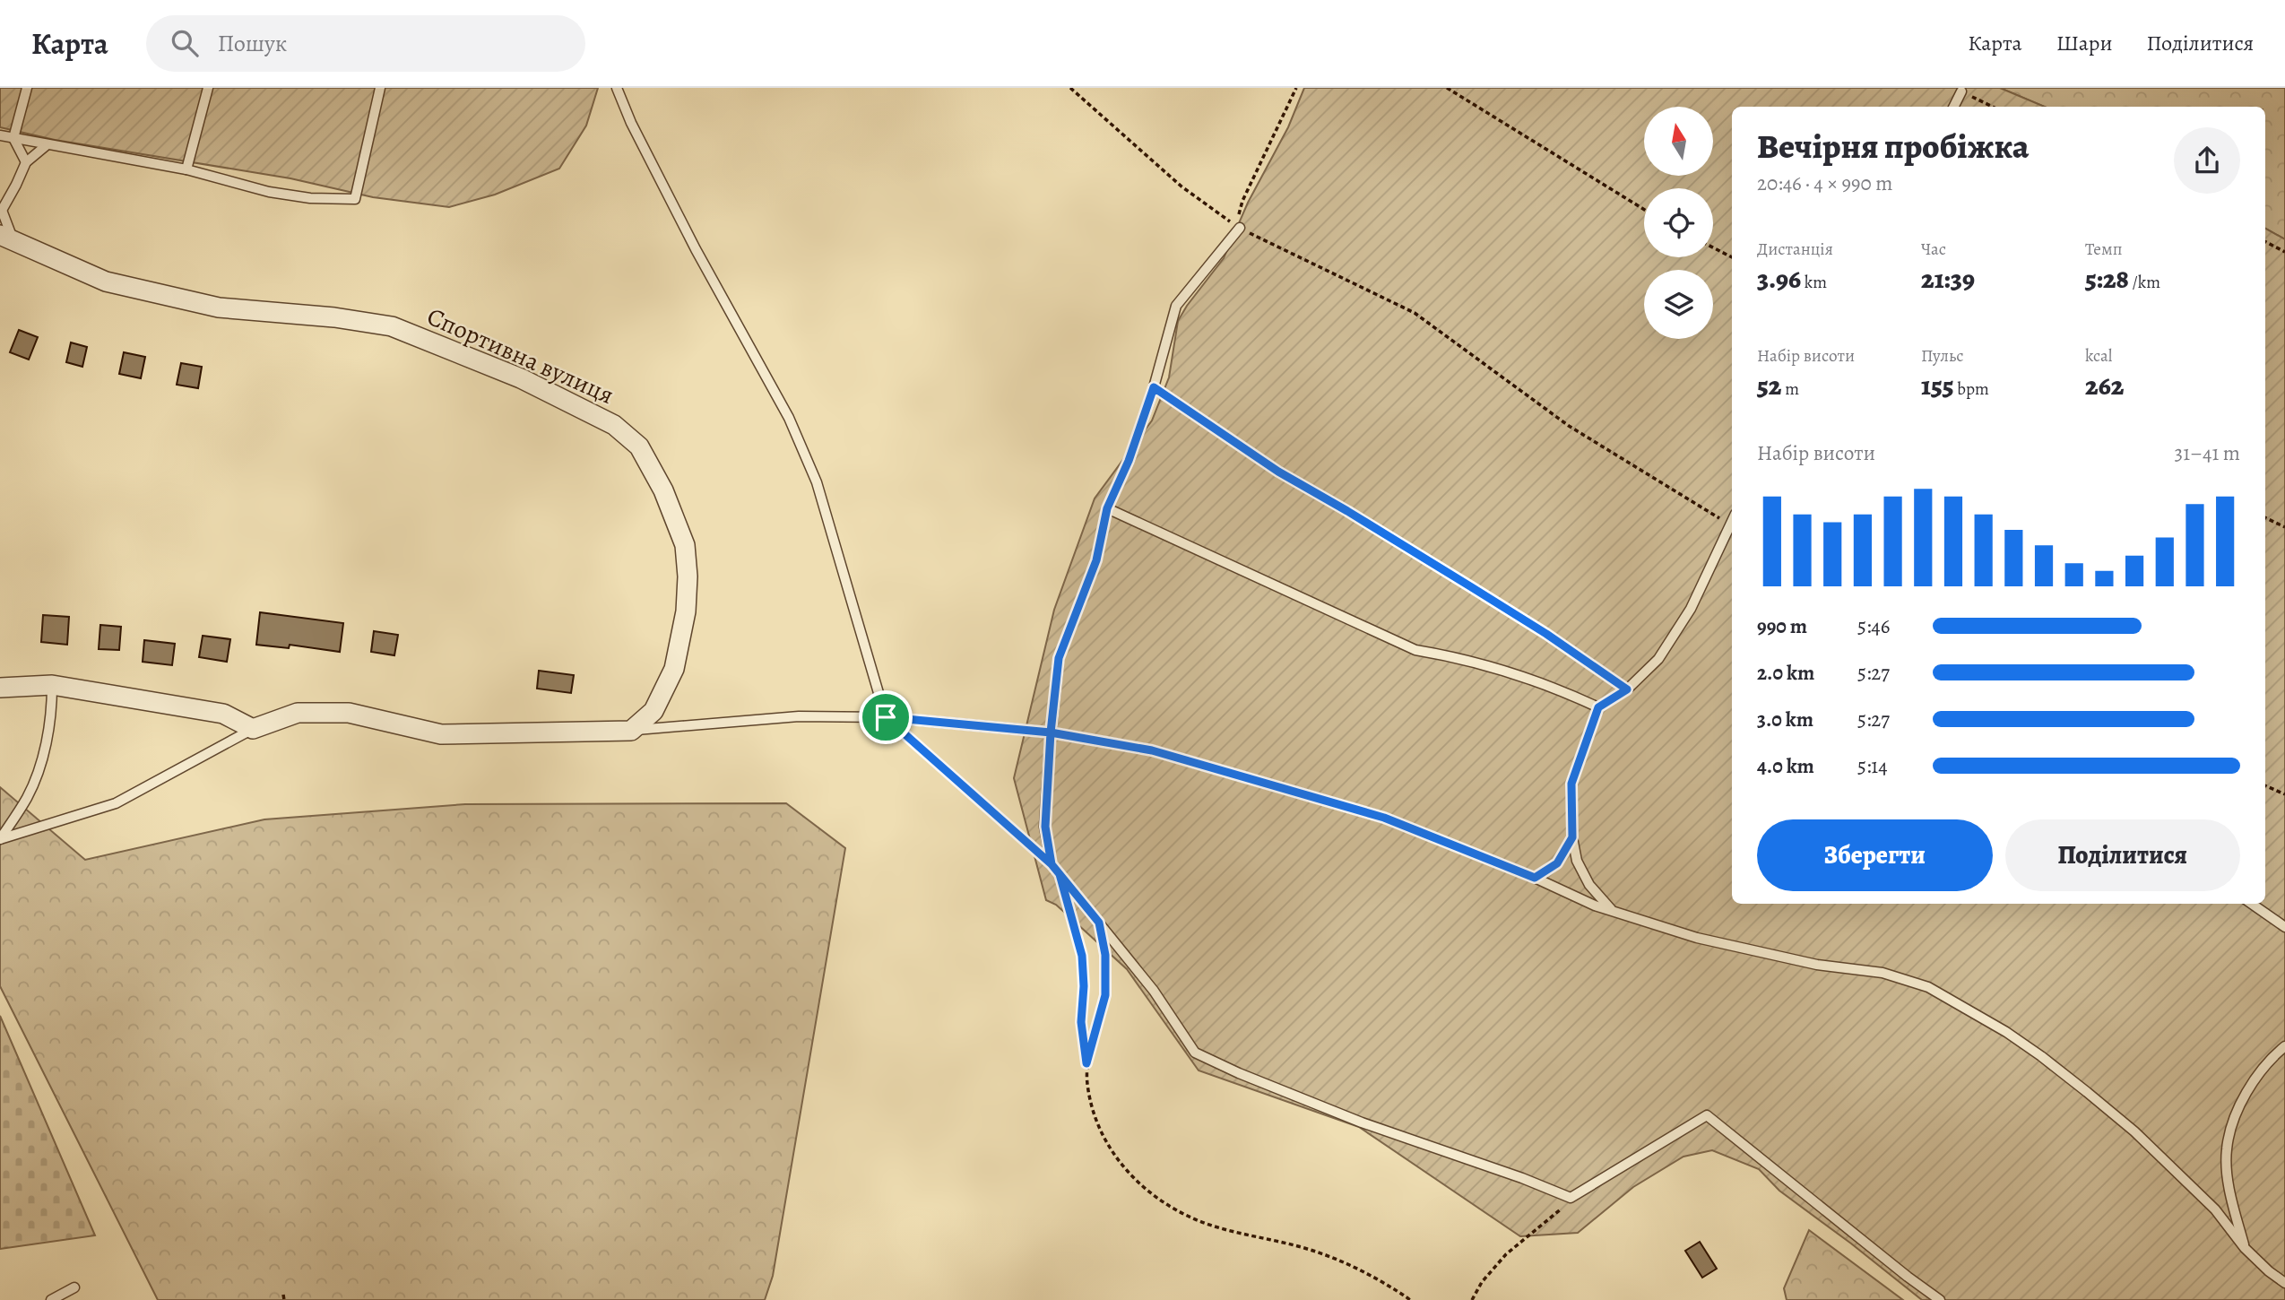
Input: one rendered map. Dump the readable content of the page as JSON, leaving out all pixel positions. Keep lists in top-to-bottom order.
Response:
{
  "streets": {
    "street": ["Спортивна вулиця"]
  },
  "north": "top",
  "page": {
    "header": "Карта",
    "search": "Пошук",
    "nav": ["Карта", "Шари", "Поділитися"],
    "heading": ["Вечірня пробіжка", "20:46 · 4 × 990 m"],
    "stats": [
      ["Дистанція", "3.96 km"],
      ["Час", "21:39"],
      ["Темп", "5:28 /km"],
      ["Набір висоти", "52 m"],
      ["Пульс", "155 bpm"],
      ["kcal", "262"]
    ],
    "chart": ["Набір висоти", "31–41 m"],
    "list": [
      {
        "name": "990 m",
        "note": "5:46"
      },
      {
        "name": "2.0 km",
        "note": "5:27"
      },
      {
        "name": "3.0 km",
        "note": "5:27"
      },
      {
        "name": "4.0 km",
        "note": "5:14"
      }
    ],
    "buttons": ["Зберегти", "Поділитися"]
  }
}
